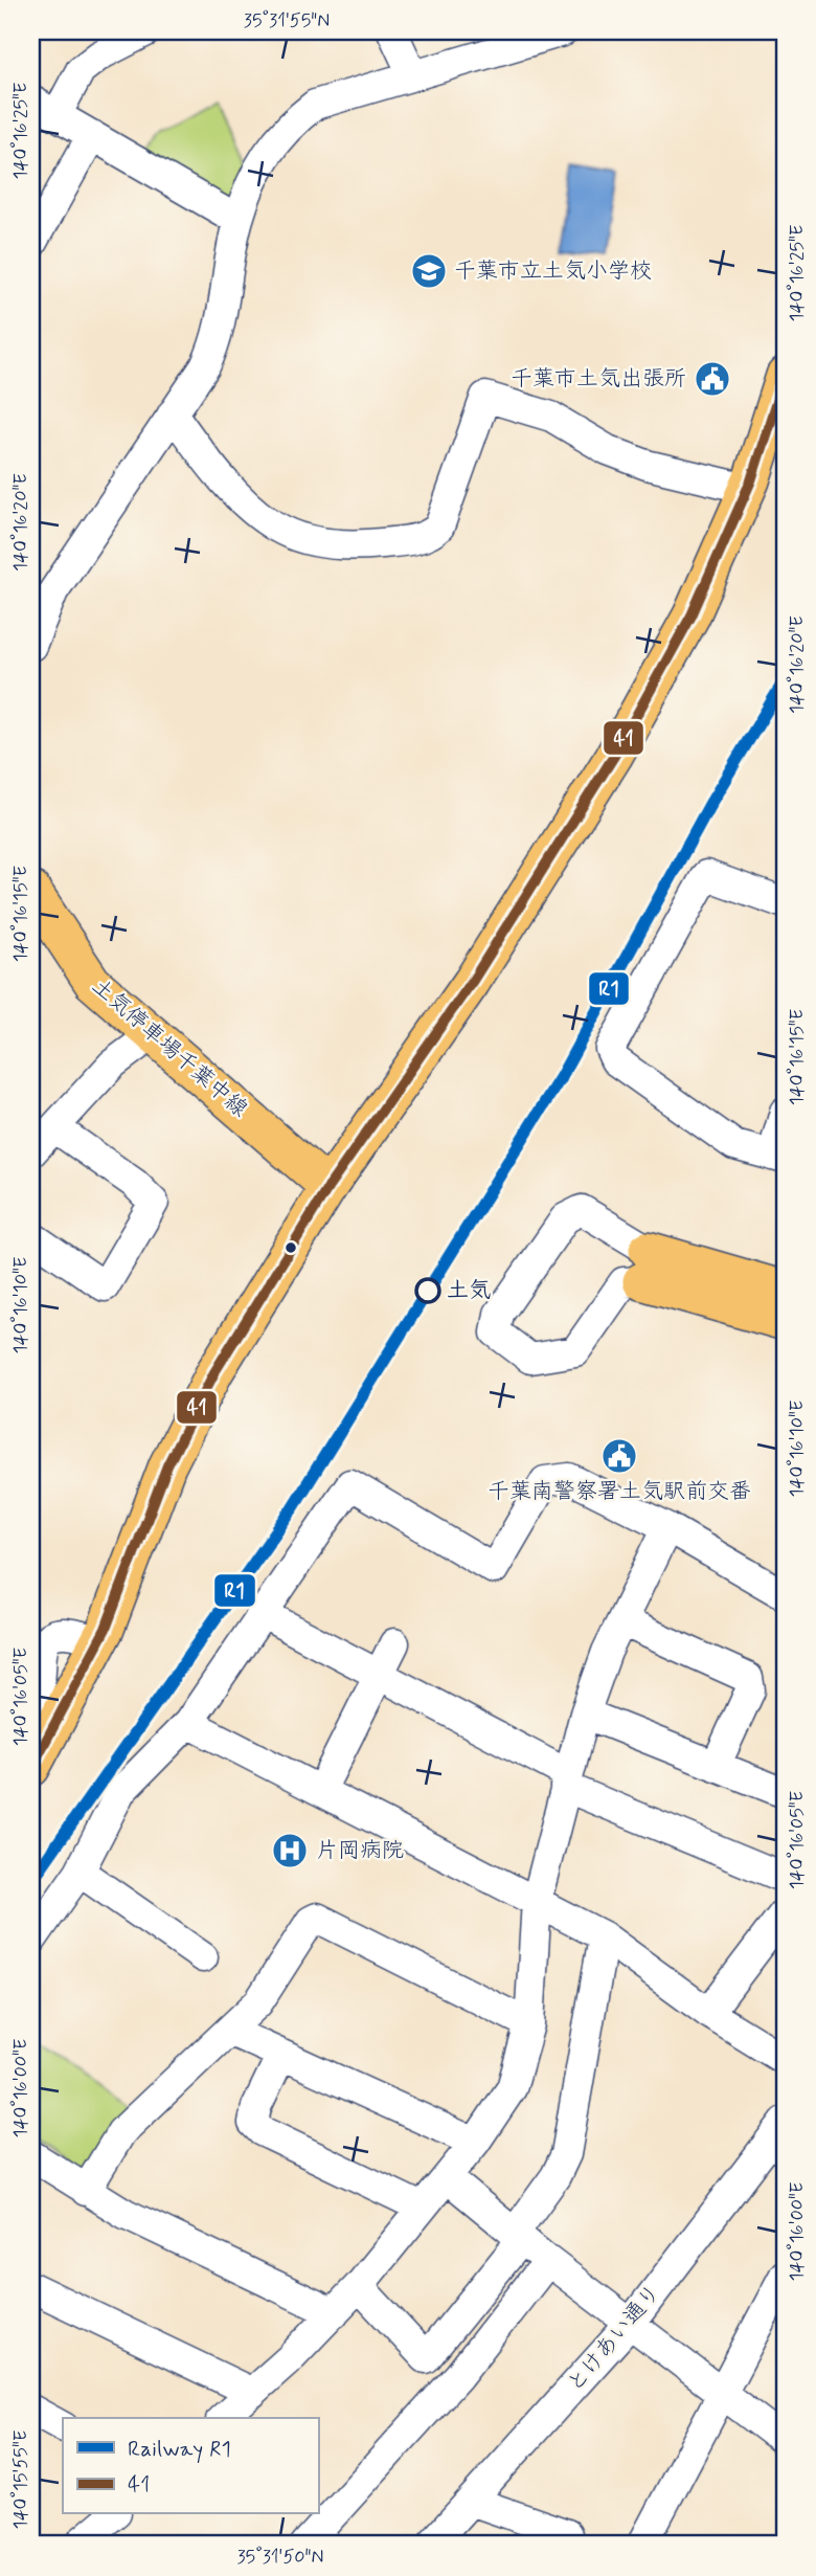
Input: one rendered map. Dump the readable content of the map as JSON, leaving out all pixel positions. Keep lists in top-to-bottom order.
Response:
{
  "streets": {
    "main road": ["土気停車場千葉中線"],
    "street": ["とけあい通り"]
  },
  "places": {
    "school or university": ["千葉市立土気小学校"],
    "public building": ["千葉市土気出張所", "千葉南警察署土気駅前交番"],
    "other": ["土気"],
    "hospital": ["片岡病院"]
  },
  "lines": ["transit line 41", "rail line R1"],
  "legend": ["Railway R1", "41"],
  "coordinates": [
    "35°31'55\"N",
    "140°16'25\"E",
    "140°16'20\"E",
    "140°16'15\"E",
    "140°16'10\"E",
    "140°16'05\"E",
    "140°16'00\"E",
    "140°15'55\"E",
    "35°31'50\"N"
  ]
}
